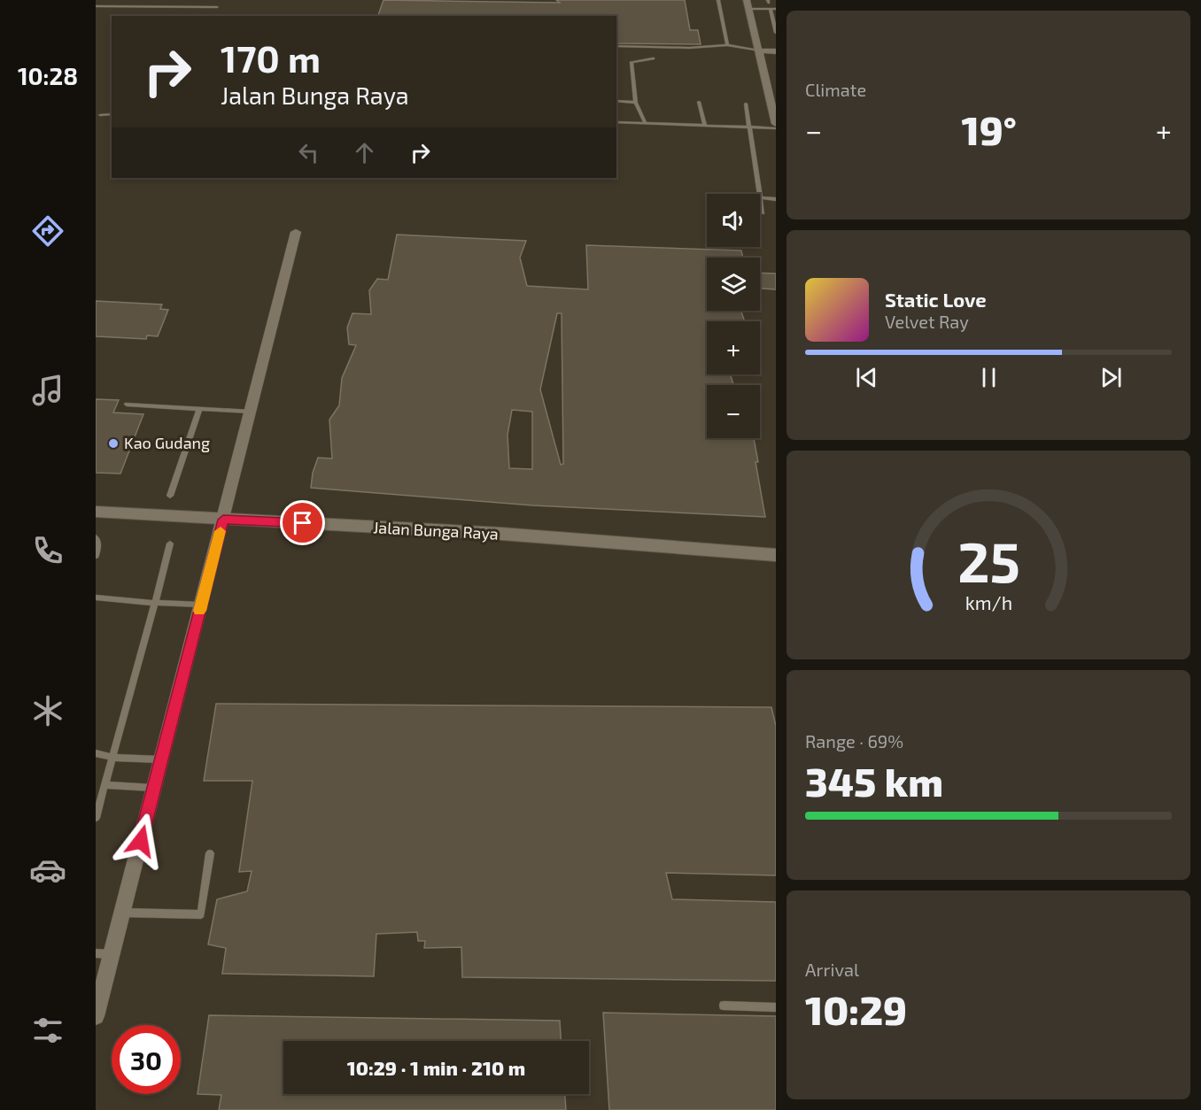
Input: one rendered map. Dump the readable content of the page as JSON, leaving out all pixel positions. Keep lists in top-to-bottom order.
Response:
{
  "streets": {
    "street": ["Jalan Bunga Raya"]
  },
  "places": ["Kao Gudang"],
  "page": {
    "tabs": "10:28",
    "tile": [
      "Climate",
      ["Range · 69%", "345 km"],
      ["Arrival", "10:29"]
    ],
    "turn": ["170 m", "Jalan Bunga Raya"],
    "heat": ["−", "19°", "+"],
    "map_buttons": ["+", "−"],
    "song": ["Static Love", "Velvet Ray"],
    "limit": "30",
    "trip": "10:29 · 1 min · 210 m",
    "gauge": ["25", "km/h"]
  }
}
